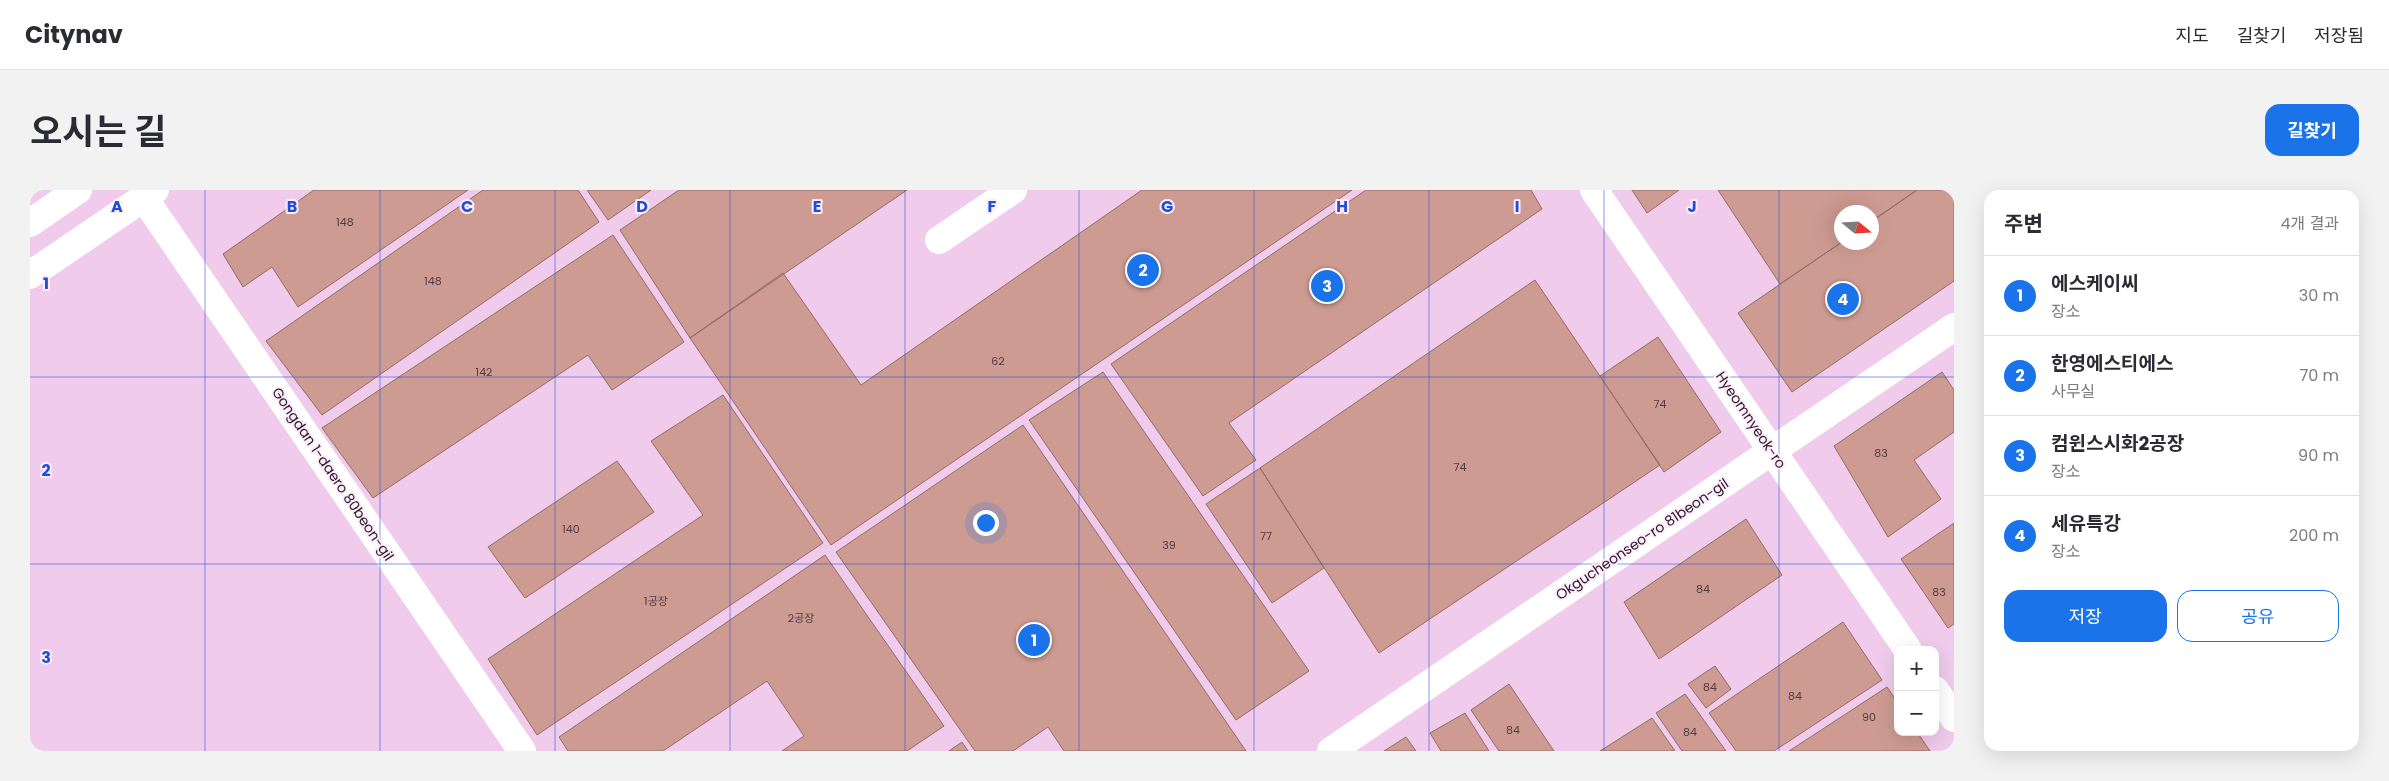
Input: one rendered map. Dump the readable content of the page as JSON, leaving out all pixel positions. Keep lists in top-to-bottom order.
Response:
{
  "streets": {
    "street": ["Hyeomnyeok-ro", "Gongdan 1-daero 80beon-gil", "Okgucheonseo-ro 81beon-gil"]
  },
  "crossings": [
    ["Hyeomnyeok-ro", "Okgucheonseo-ro 81beon-gil"]
  ],
  "house_numbers": [
    "148",
    "148",
    "62",
    "142",
    "74",
    "83",
    "74",
    "140",
    "77",
    "39",
    "84",
    "83",
    "1공장",
    "2공장",
    "84",
    "84",
    "90",
    "84",
    "84"
  ],
  "north": "right",
  "page": {
    "header": "Citynav",
    "nav": ["지도", "길찾기", "저장됨"],
    "title": "오시는 길",
    "buttons": [
      "길찾기",
      ["저장", "공유"]
    ],
    "heading": ["주변", "4개 결과"],
    "pins": [
      "2",
      "3",
      "4",
      "1"
    ],
    "list": [
      {
        "mark": "1",
        "name": "에스케이씨",
        "note": "장소",
        "value": "30 m"
      },
      {
        "mark": "2",
        "name": "한영에스티에스",
        "note": "사무실",
        "value": "70 m"
      },
      {
        "mark": "3",
        "name": "컴윈스시화2공장",
        "note": "장소",
        "value": "90 m"
      },
      {
        "mark": "4",
        "name": "세유특강",
        "note": "장소",
        "value": "200 m"
      }
    ],
    "map_buttons": ["+", "−"]
  },
  "grid": {
    "columns": [
      "A",
      "B",
      "C",
      "D",
      "E",
      "F",
      "G",
      "H",
      "I",
      "J"
    ],
    "rows": ["1", "2", "3"]
  }
}
